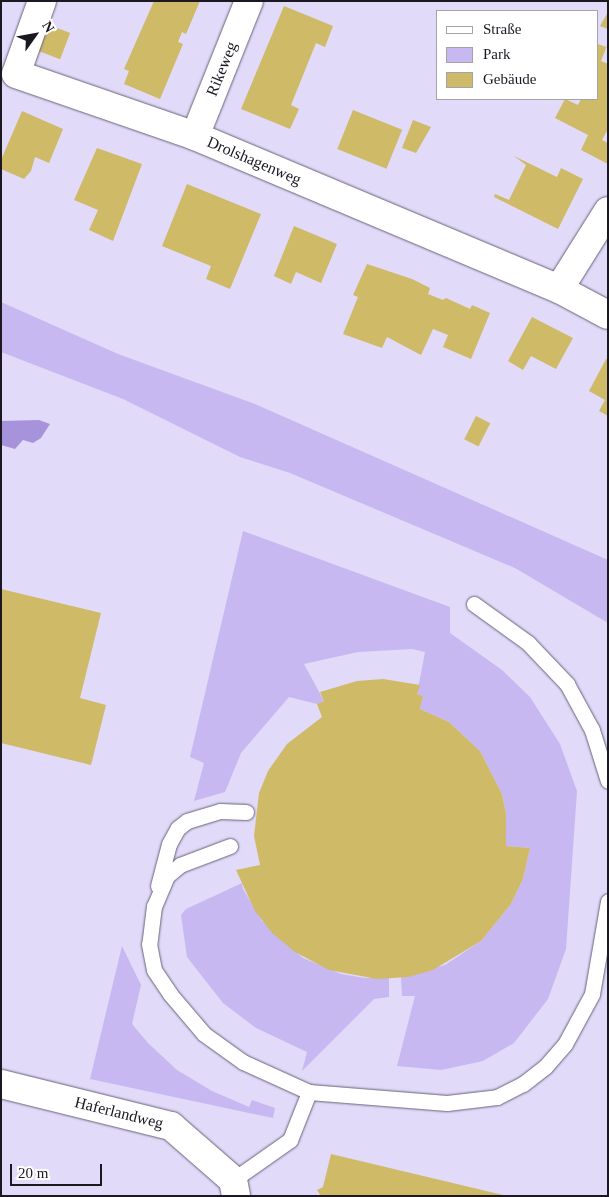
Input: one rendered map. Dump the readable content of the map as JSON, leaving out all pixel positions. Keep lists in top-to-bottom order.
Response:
{
  "streets": {
    "street": ["Rikeweg", "Drolshagenweg", "Haferlandweg"]
  },
  "crossings": [
    ["Rikeweg", "Drolshagenweg"]
  ],
  "legend": ["Straße", "Park", "Gebäude"],
  "scale_bar": "20 m",
  "north": "top right"
}
